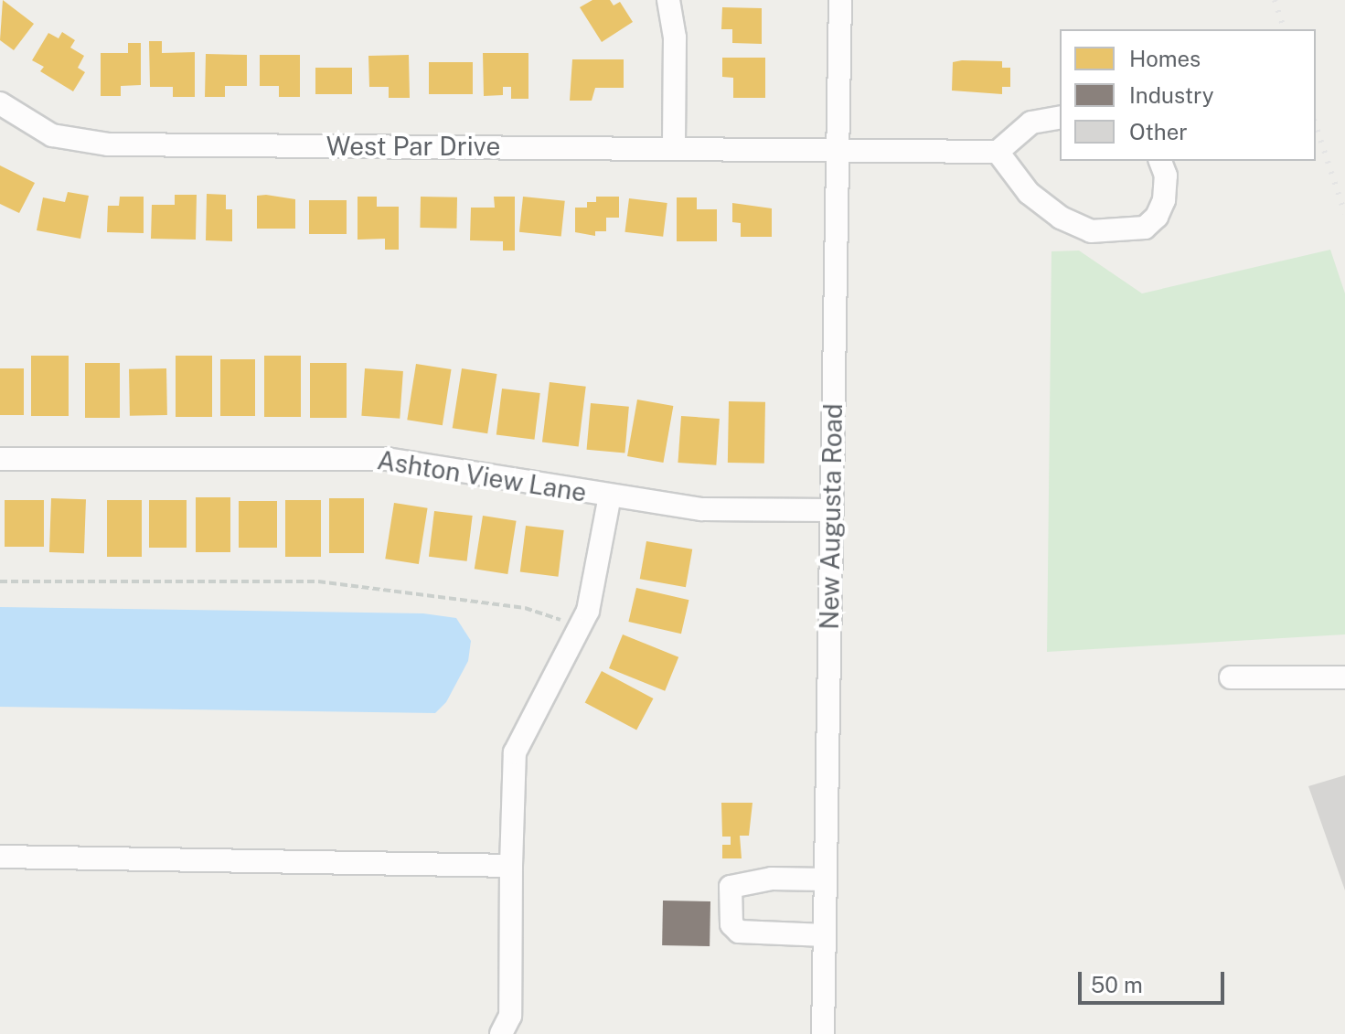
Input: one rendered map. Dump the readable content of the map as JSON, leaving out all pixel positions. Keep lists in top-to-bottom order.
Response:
{
  "streets": {
    "street": ["West Par Drive", "Ashton View Lane", "New Augusta Road"]
  },
  "crossings": [
    ["West Par Drive", "New Augusta Road"],
    ["Ashton View Lane", "New Augusta Road"]
  ],
  "legend": ["Homes", "Industry", "Other"],
  "scale_bar": "50 m"
}
